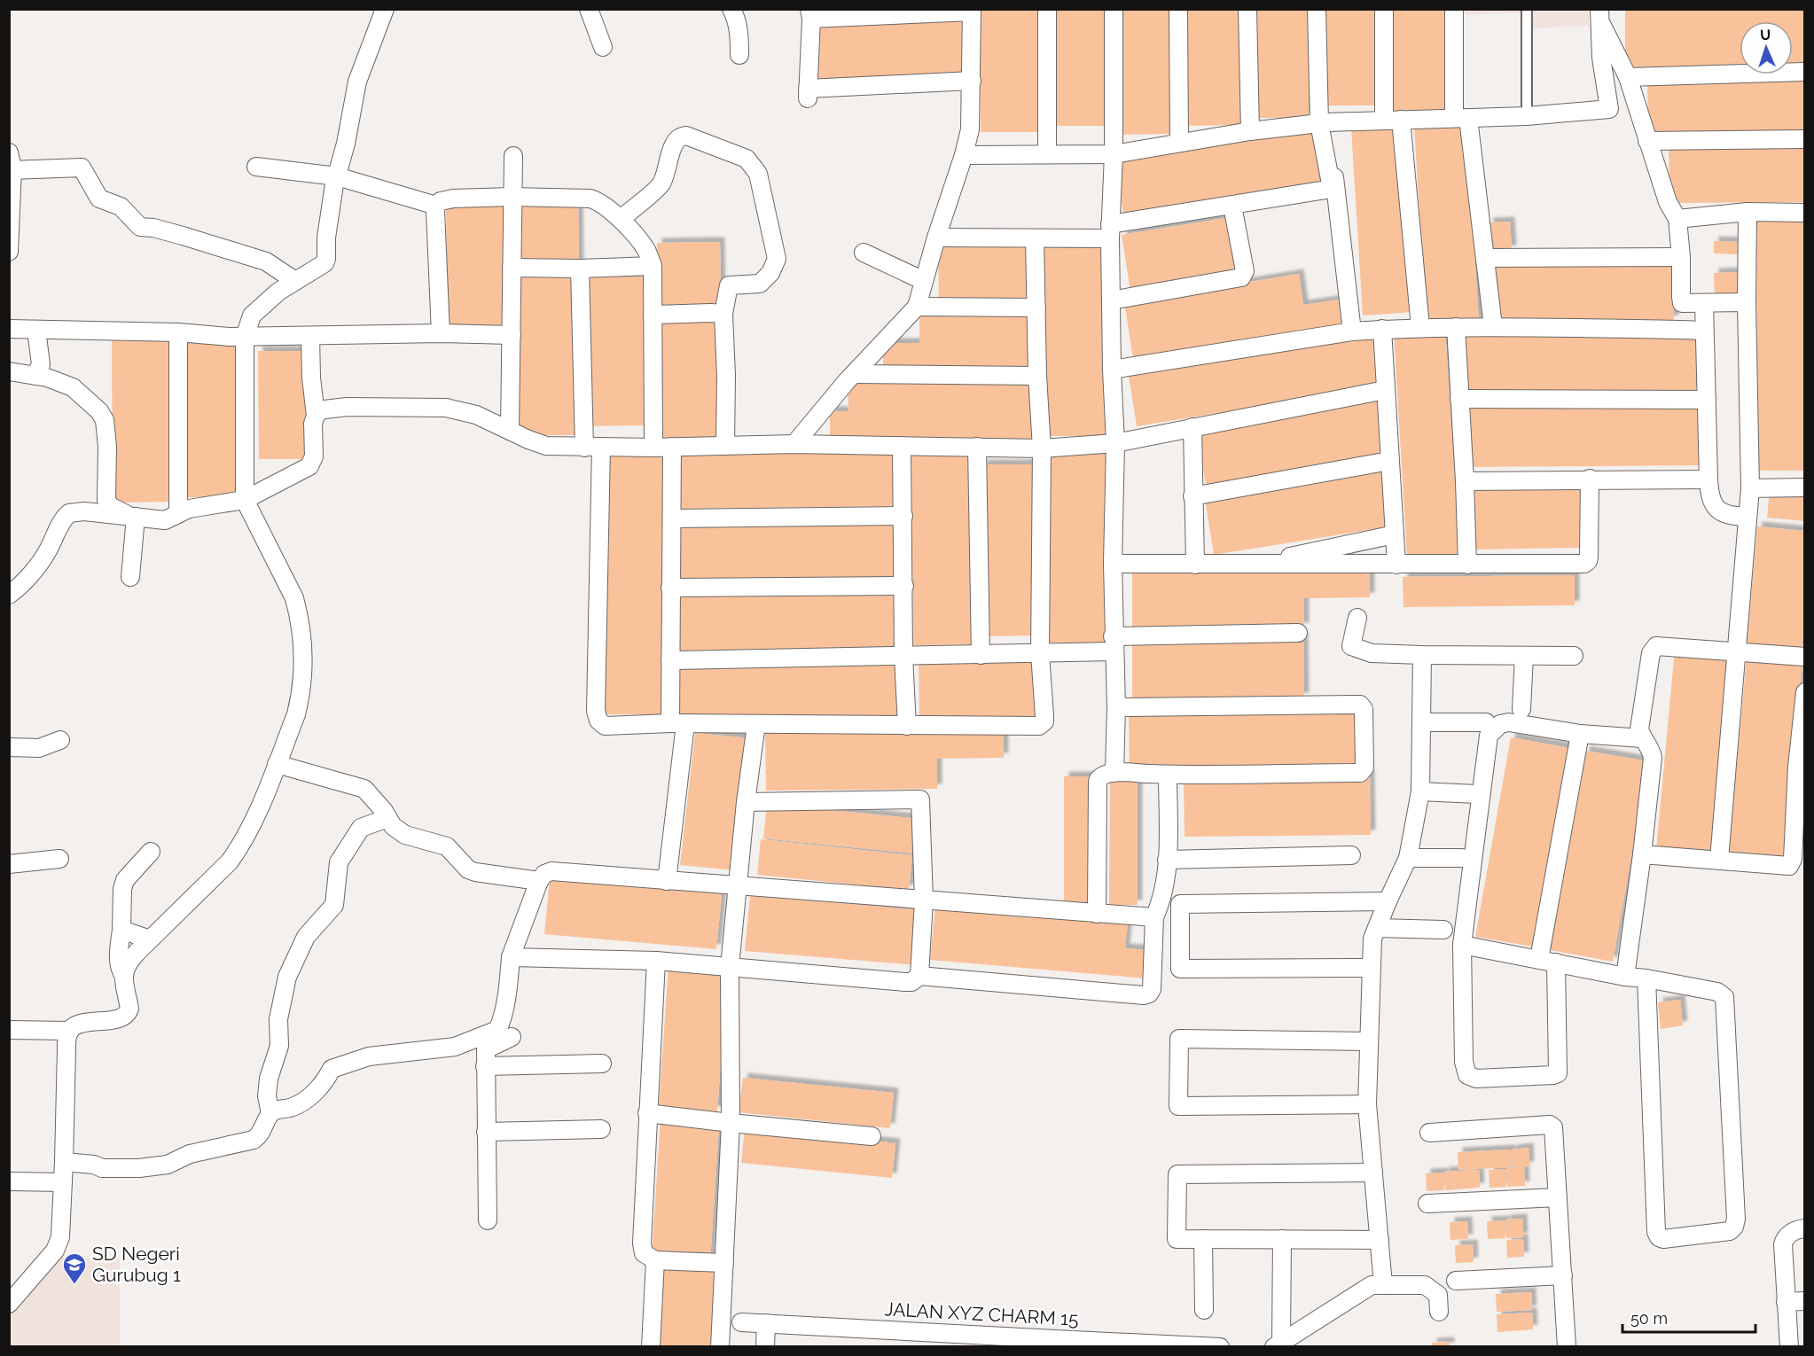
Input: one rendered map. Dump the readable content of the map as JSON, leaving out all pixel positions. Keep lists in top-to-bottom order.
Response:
{
  "streets": {
    "street": ["JALAN XYZ CHARM 15"]
  },
  "places": {
    "school or university": ["SD Negeri Gurubug 1"]
  },
  "scale_bar": "50 m",
  "north": "top"
}
